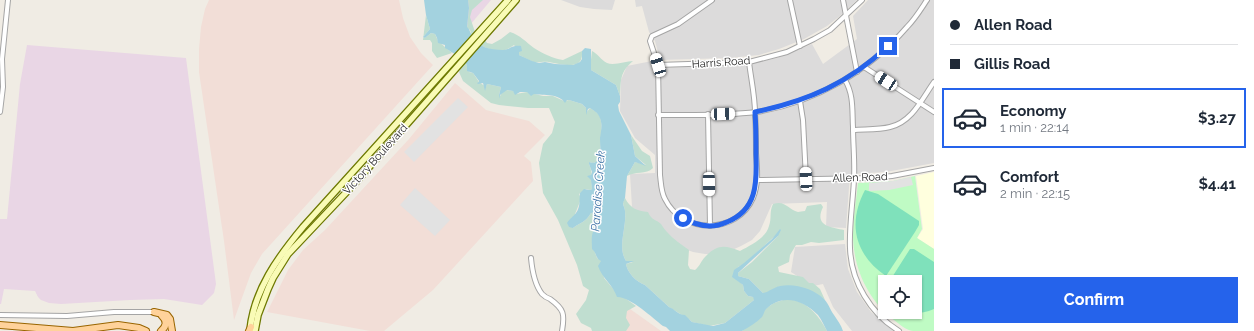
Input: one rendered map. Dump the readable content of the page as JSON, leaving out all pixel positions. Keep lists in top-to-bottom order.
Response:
{
  "streets": {
    "main road": ["Victory Boulevard"],
    "street": ["Harris Road", "Allen Road"]
  },
  "water": ["Paradise Creek"],
  "page": {
    "banner": ["Allen Road", "Gillis Road"],
    "list": [
      {
        "name": "Economy",
        "note": "1 min · 22:14",
        "value": "$3.27"
      },
      {
        "name": "Comfort",
        "note": "2 min · 22:15",
        "value": "$4.41"
      }
    ],
    "buttons": "Confirm"
  }
}
